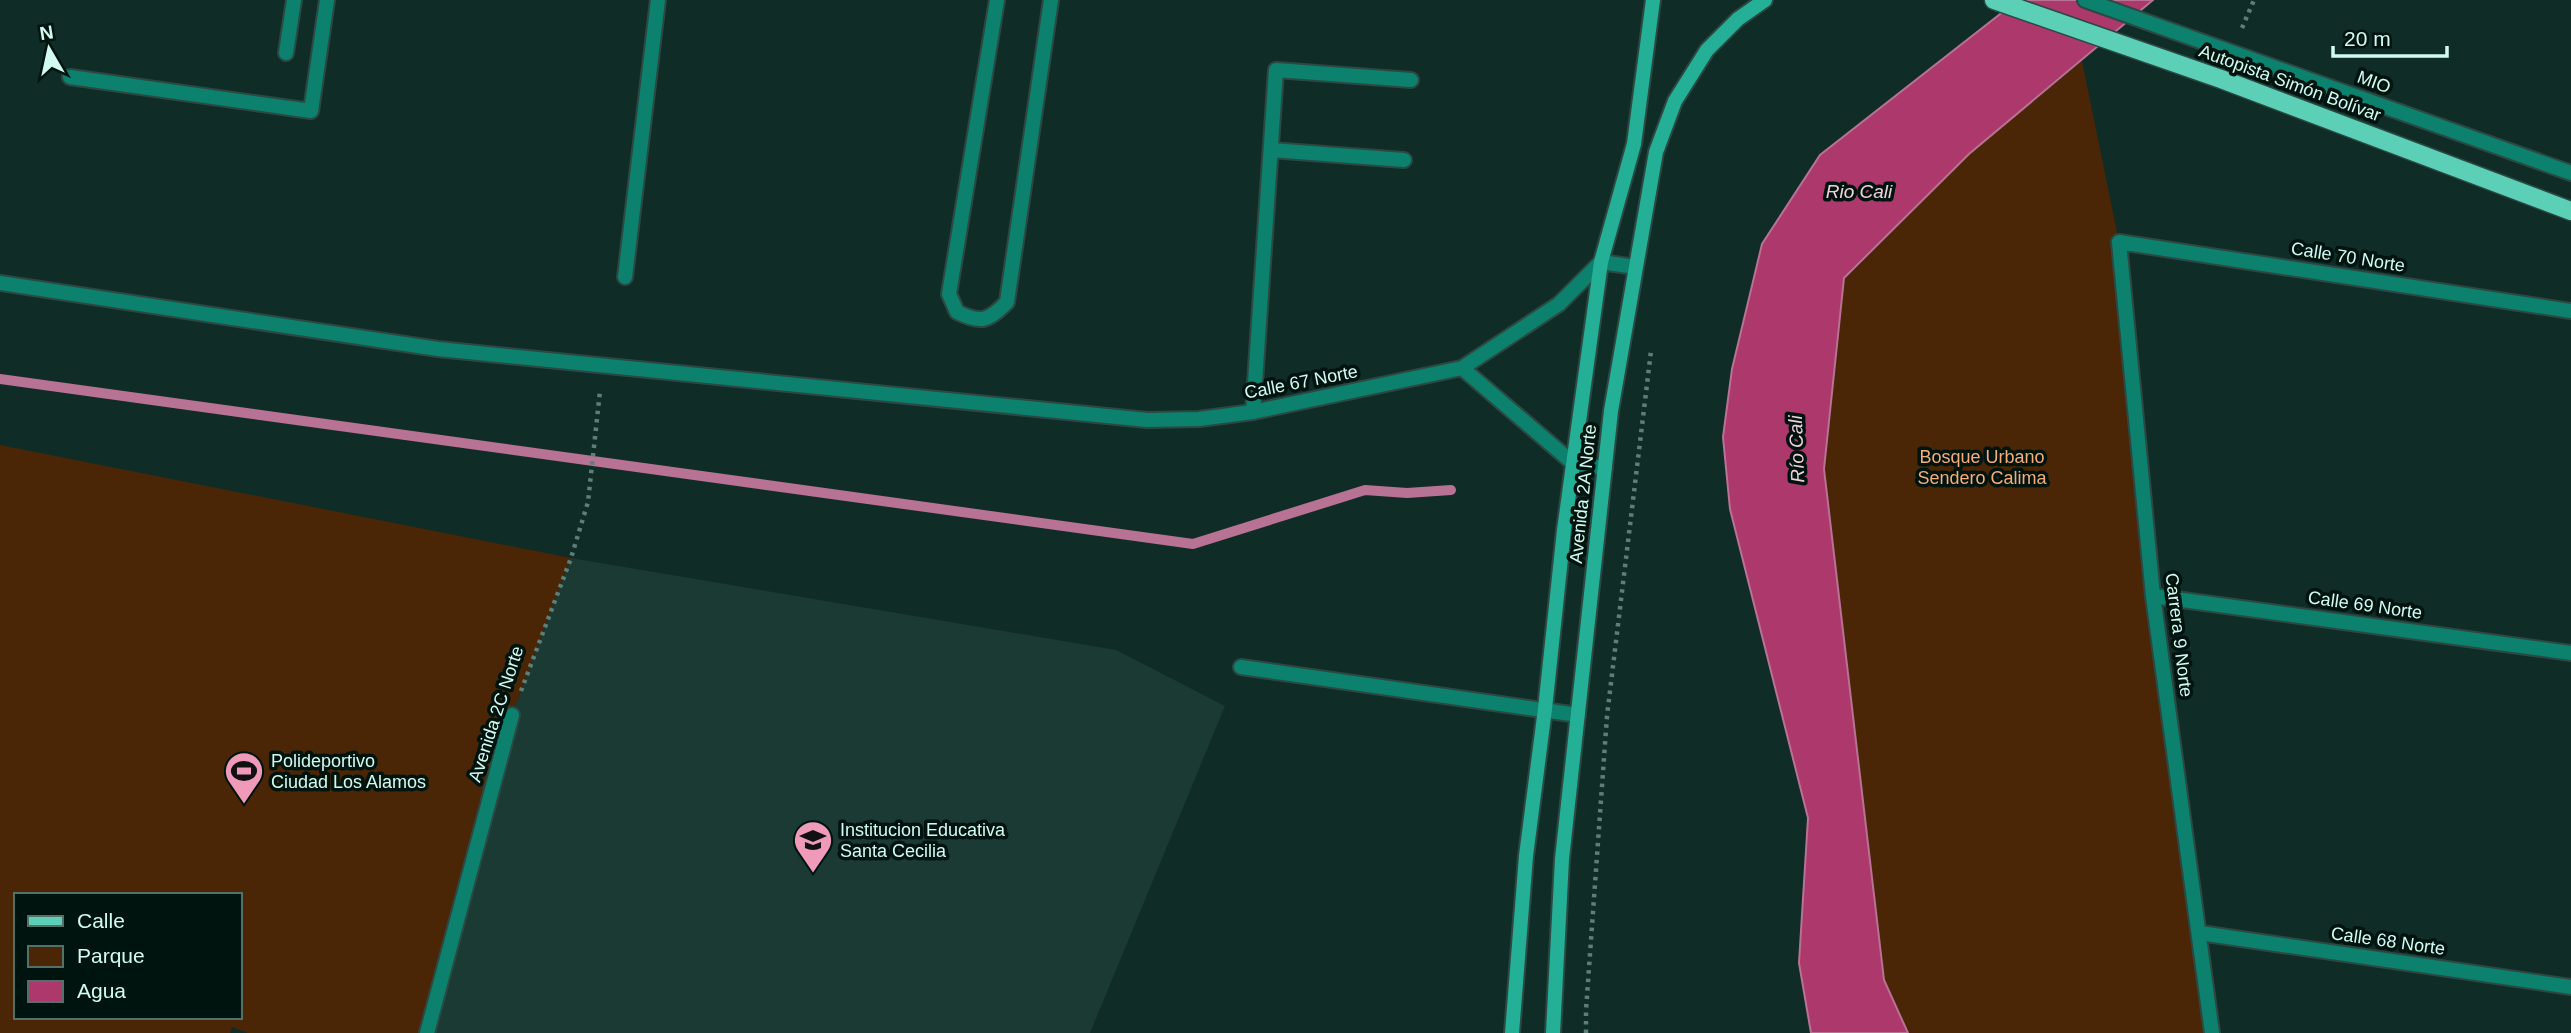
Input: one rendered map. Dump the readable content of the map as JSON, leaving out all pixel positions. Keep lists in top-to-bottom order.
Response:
{
  "streets": {
    "main road": ["Autopista Simón Bolívar", "Avenida 2A Norte"],
    "street": [
      "MIO",
      "Calle 70 Norte",
      "Calle 67 Norte",
      "Calle 69 Norte",
      "Carrera 9 Norte",
      "Avenida 2C Norte",
      "Calle 68 Norte"
    ]
  },
  "crossings": [
    ["Calle 70 Norte", "Carrera 9 Norte"],
    ["Calle 67 Norte", "Avenida 2A Norte"],
    ["Calle 69 Norte", "Carrera 9 Norte"],
    ["Carrera 9 Norte", "Calle 68 Norte"]
  ],
  "water": ["Rio Cali", "Río Cali"],
  "parks": ["Bosque Urbano Sendero Calima"],
  "places": {
    "sports": ["Polideportivo Ciudad Los Alamos"],
    "school or university": ["Institucion Educativa Santa Cecilia"]
  },
  "legend": ["Calle", "Parque", "Agua"],
  "scale_bar": "20 m",
  "north": "top"
}
